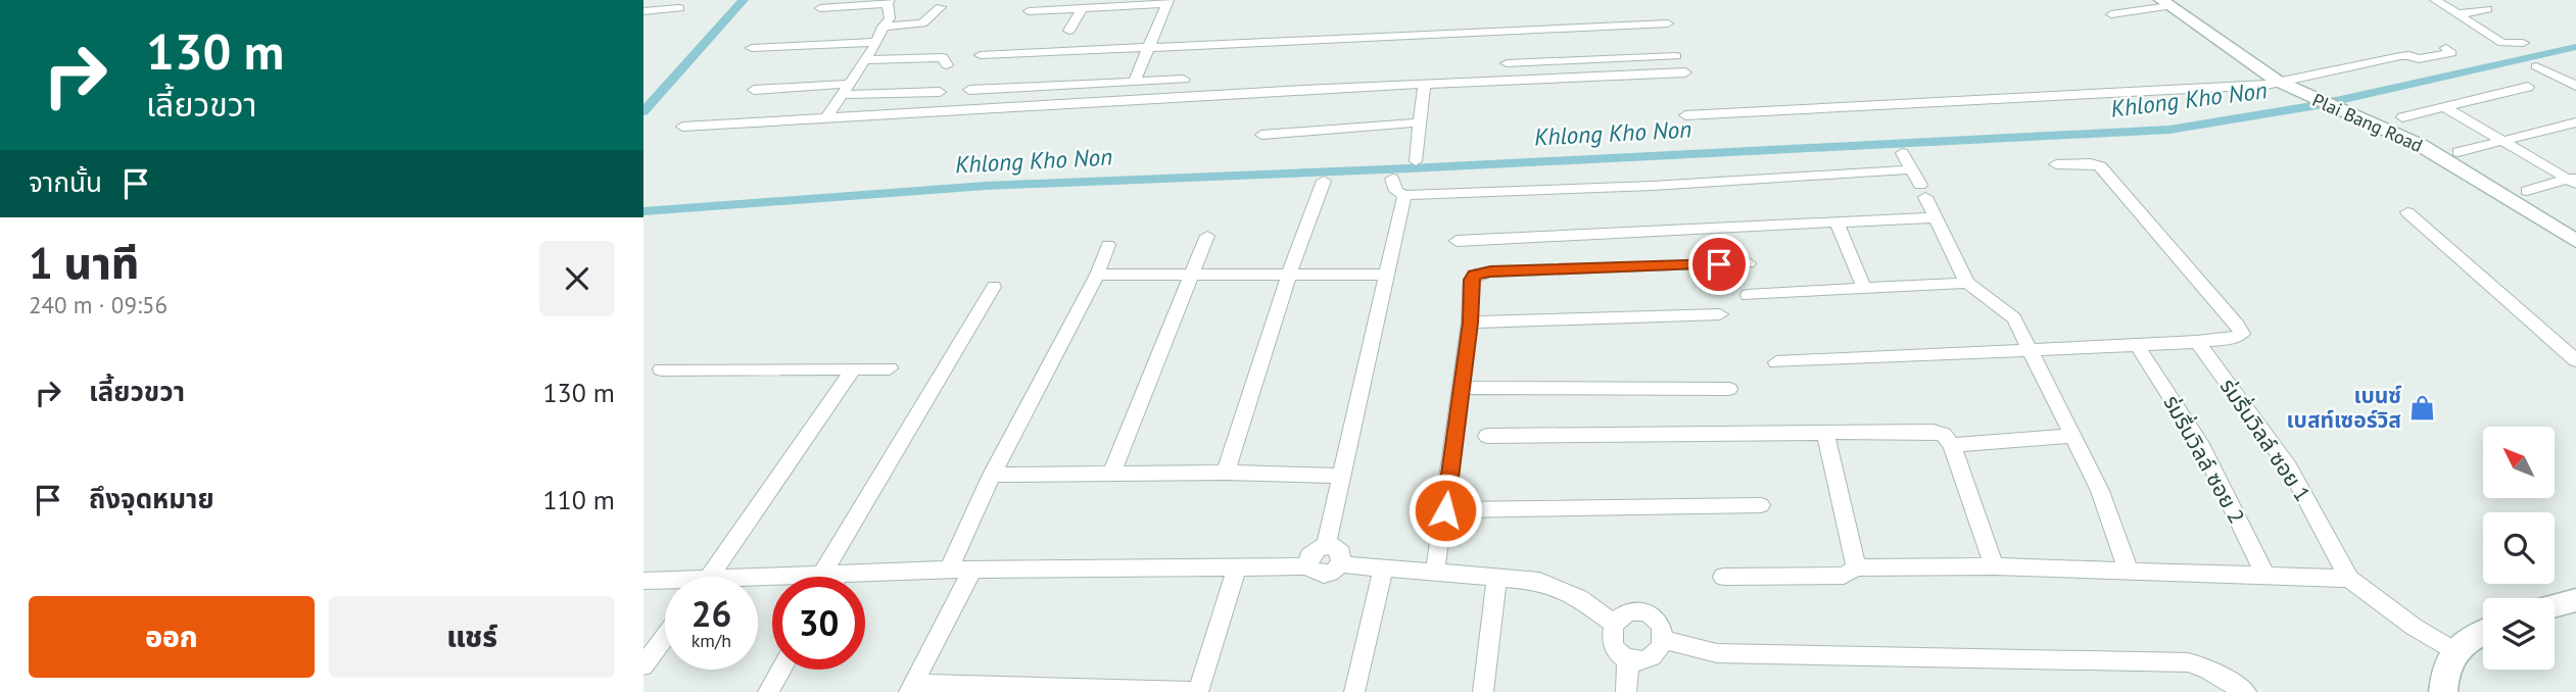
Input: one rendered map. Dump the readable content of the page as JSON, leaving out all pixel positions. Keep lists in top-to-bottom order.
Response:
{
  "streets": {
    "street": ["Plai Bang Road", "ร่มรื่นวิลล์ ซอย 1", "ร่มรื่นวิลล์ ซอย 2"]
  },
  "water": ["Khlong Kho Non"],
  "places": {
    "shop": ["เบนซ์ เบสท์เซอร์วิส"]
  },
  "north": "top left",
  "page": {
    "turn": ["130 m", "เลี้ยวขวา"],
    "then": "จากนั้น",
    "heading": ["1 นาที", "240 m · 09:56"],
    "list": [
      {
        "name": "เลี้ยวขวา",
        "value": "130 m"
      },
      {
        "name": "ถึงจุดหมาย",
        "value": "110 m"
      }
    ],
    "speed": "26 km/h",
    "limit": "30",
    "buttons": ["ออก", "แชร์"]
  }
}
